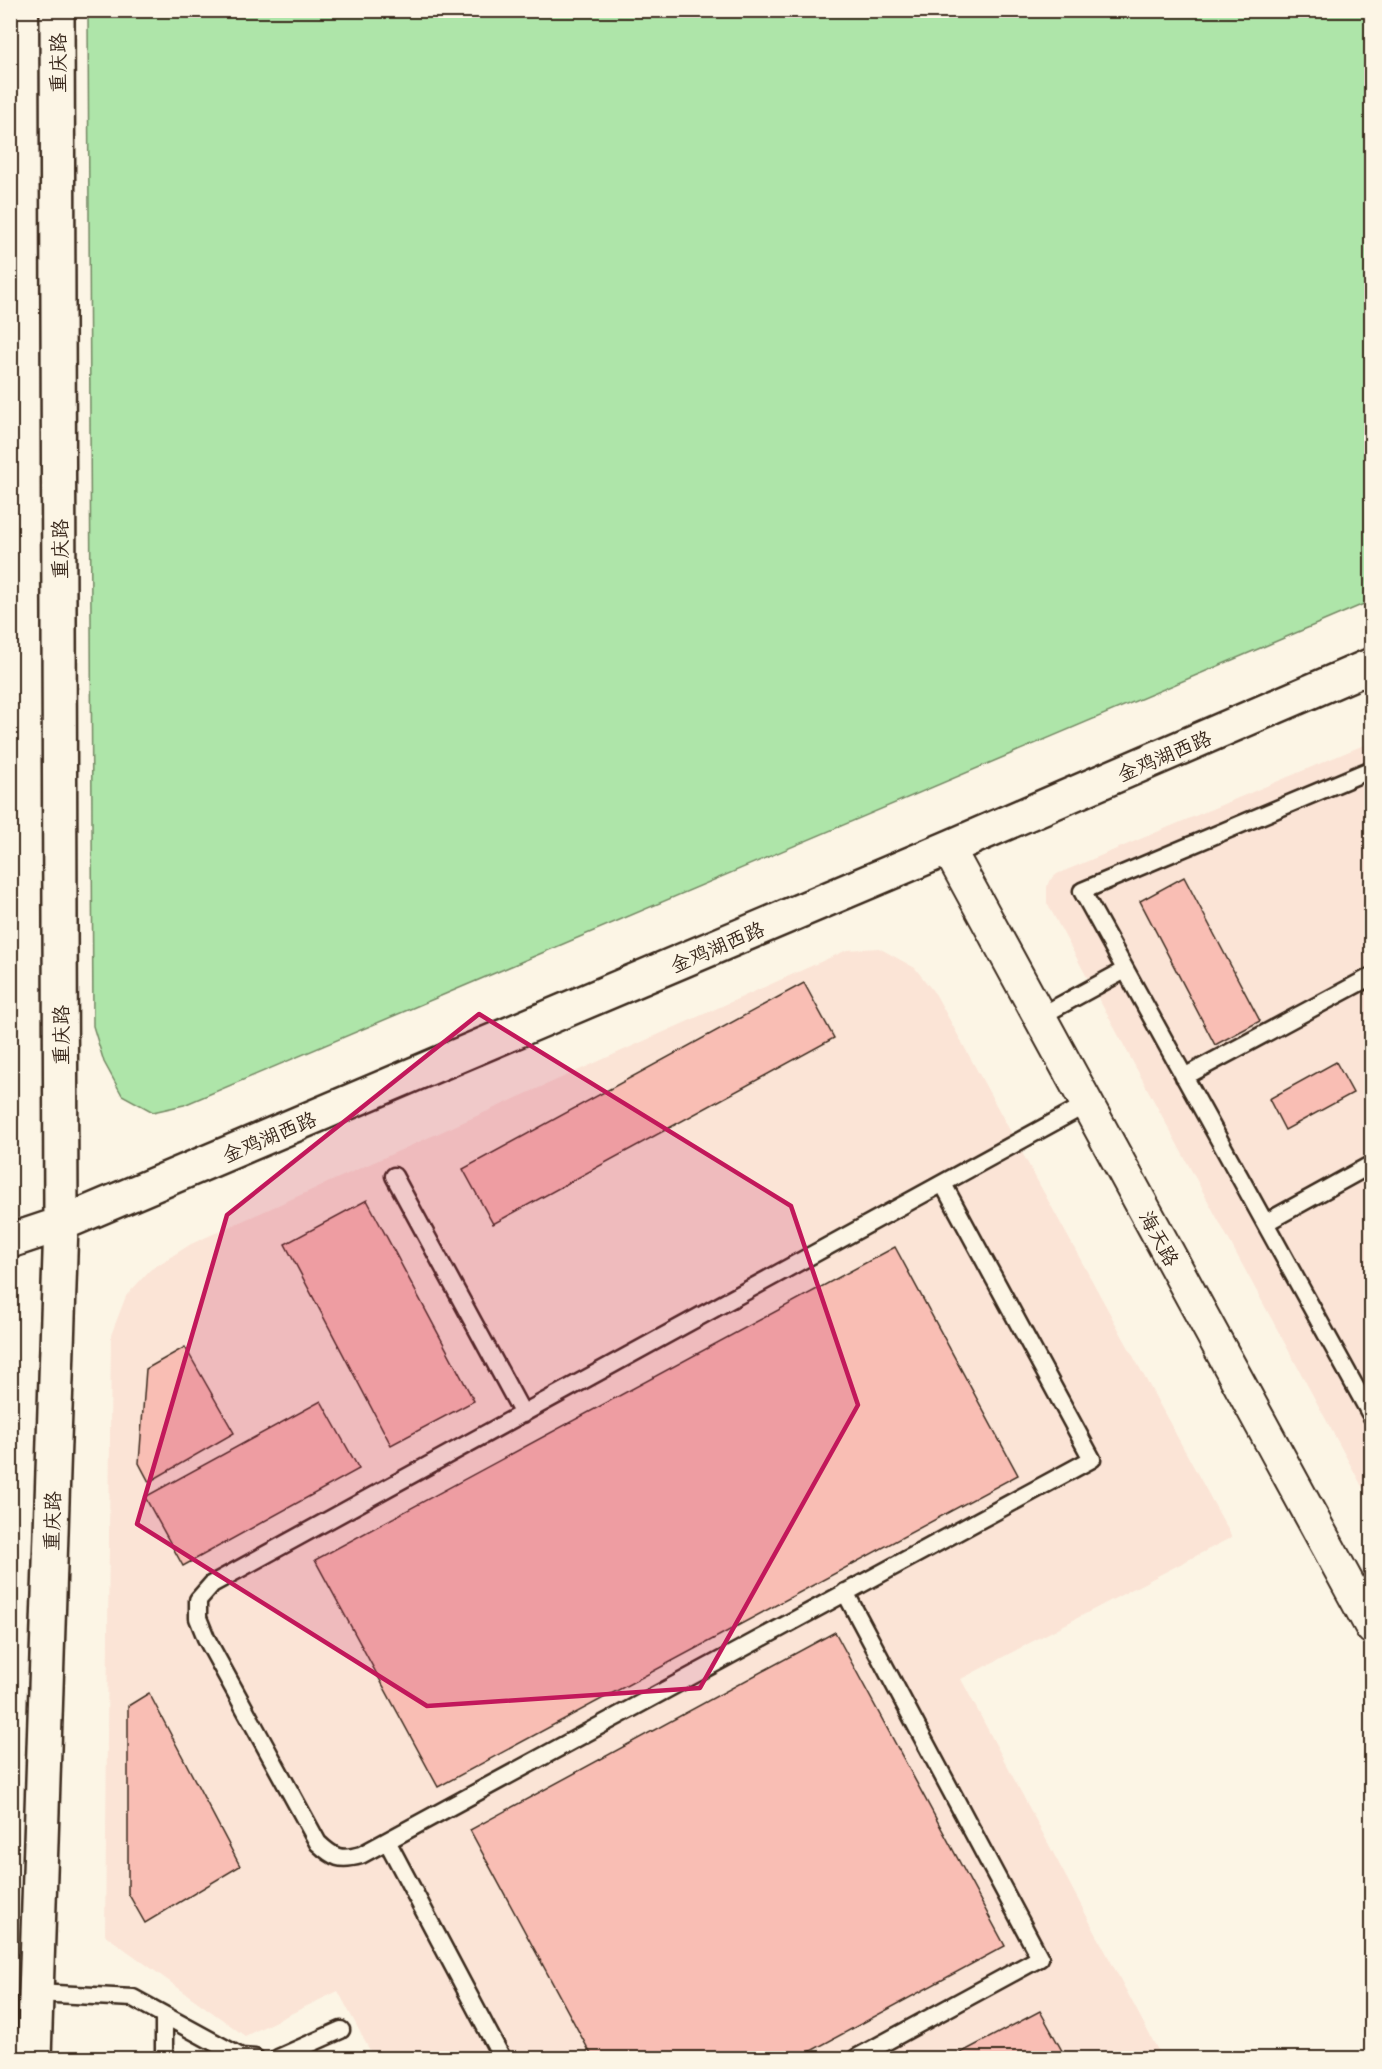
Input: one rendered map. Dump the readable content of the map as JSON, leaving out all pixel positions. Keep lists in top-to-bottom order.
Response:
{
  "streets": {
    "street": ["重庆路", "金鸡湖西路", "海天路"]
  },
  "crossings": [
    ["重庆路", "金鸡湖西路"],
    ["金鸡湖西路", "海天路"]
  ]
}
